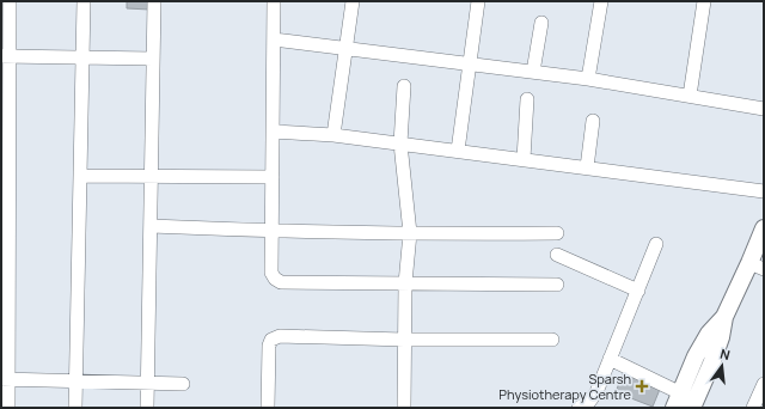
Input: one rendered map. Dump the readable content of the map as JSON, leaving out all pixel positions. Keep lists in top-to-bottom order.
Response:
{
  "places": {
    "health": ["Sparsh Physiotherapy Centre"]
  },
  "north": "top"
}
